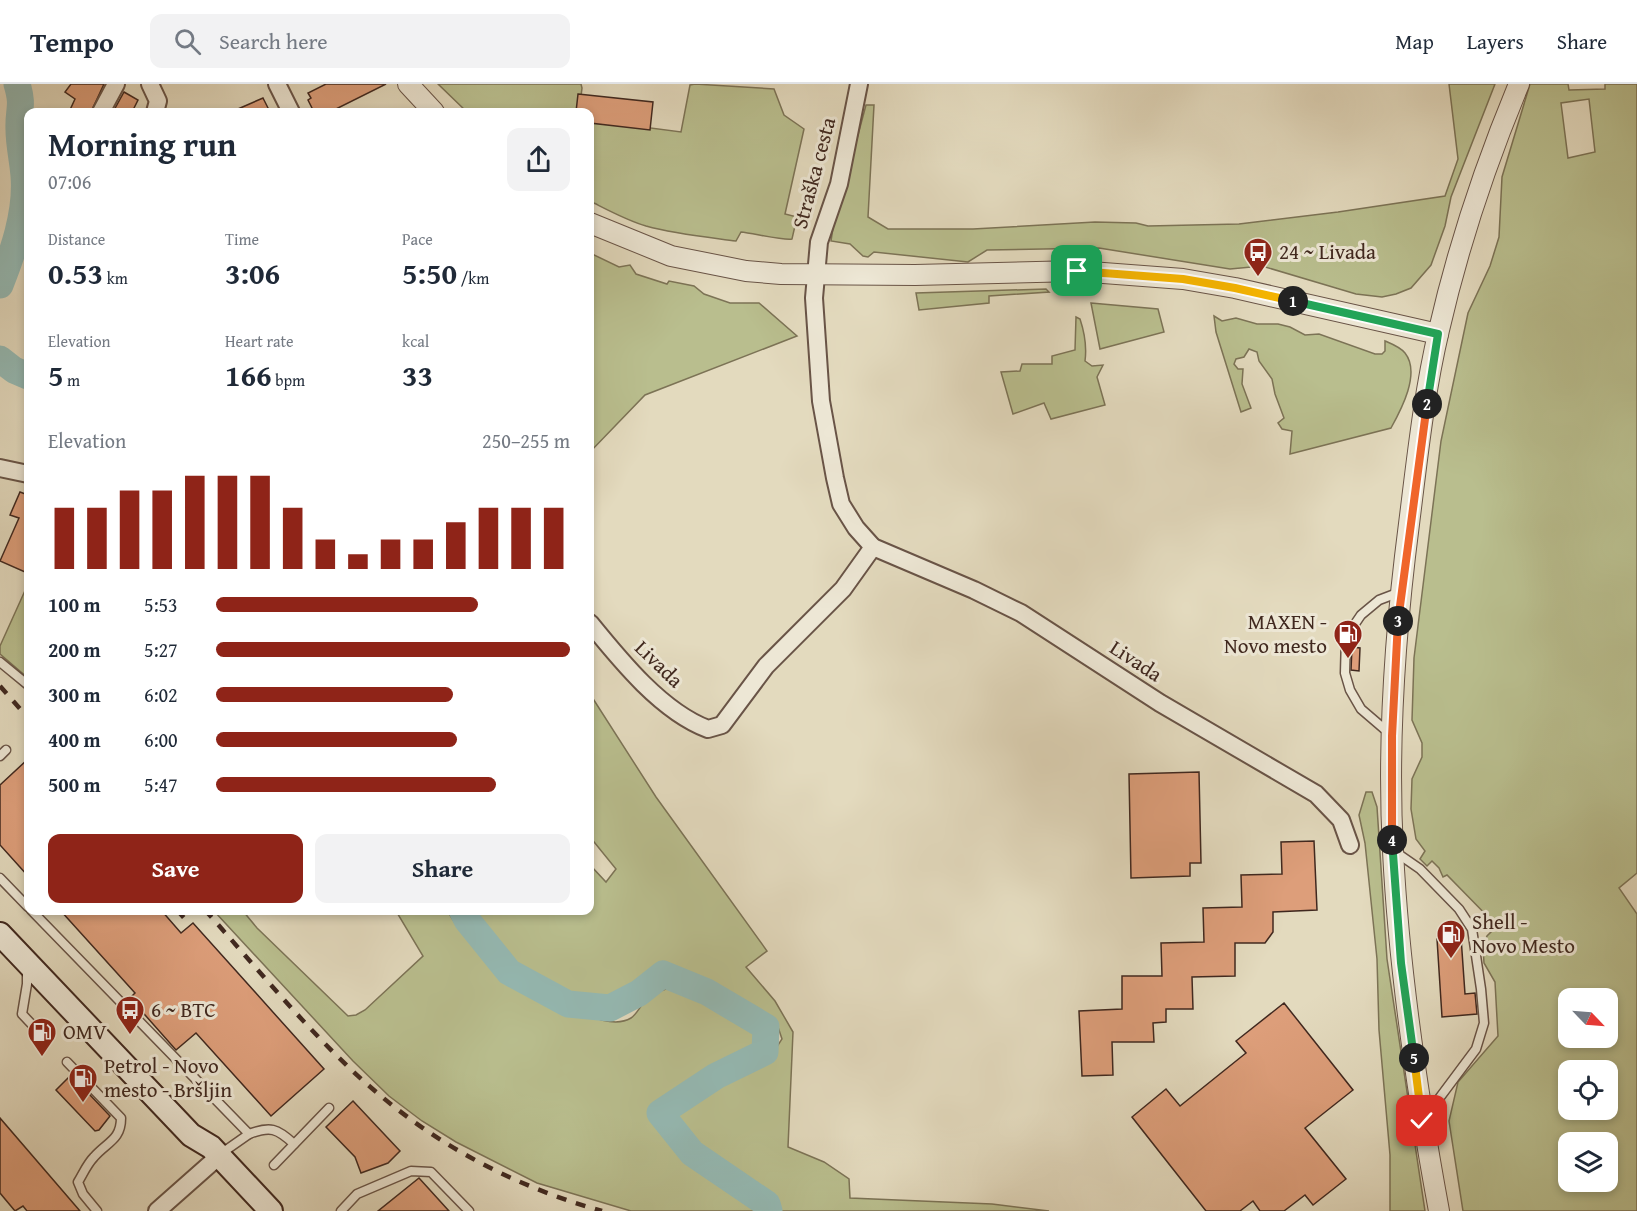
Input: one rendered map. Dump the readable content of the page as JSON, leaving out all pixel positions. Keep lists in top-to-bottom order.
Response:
{
  "streets": {
    "street": ["Straška cesta", "Livada"]
  },
  "crossings": [
    ["Straška cesta", "Livada"]
  ],
  "places": {
    "bus stop": ["24 ~ Livada", "6 ~ BTC"],
    "fuel station": [
      "MAXEN - Novo mesto",
      "Shell - Novo Mesto",
      "OMV",
      "Petrol - Novo mesto - Bršljin"
    ]
  },
  "north": "bottom right",
  "page": {
    "header": "Tempo",
    "search": "Search here",
    "nav": ["Map", "Layers", "Share"],
    "heading": ["Morning run", "07:06"],
    "stats": [
      ["Distance", "0.53 km"],
      ["Time", "3:06"],
      ["Pace", "5:50 /km"],
      ["Elevation", "5 m"],
      ["Heart rate", "166 bpm"],
      ["kcal", "33"]
    ],
    "pins": [
      "1",
      "2",
      "3",
      "4",
      "5"
    ],
    "chart": ["Elevation", "250–255 m"],
    "list": [
      {
        "name": "100 m",
        "note": "5:53"
      },
      {
        "name": "200 m",
        "note": "5:27"
      },
      {
        "name": "300 m",
        "note": "6:02"
      },
      {
        "name": "400 m",
        "note": "6:00"
      },
      {
        "name": "500 m",
        "note": "5:47"
      }
    ],
    "buttons": ["Save", "Share"]
  }
}
